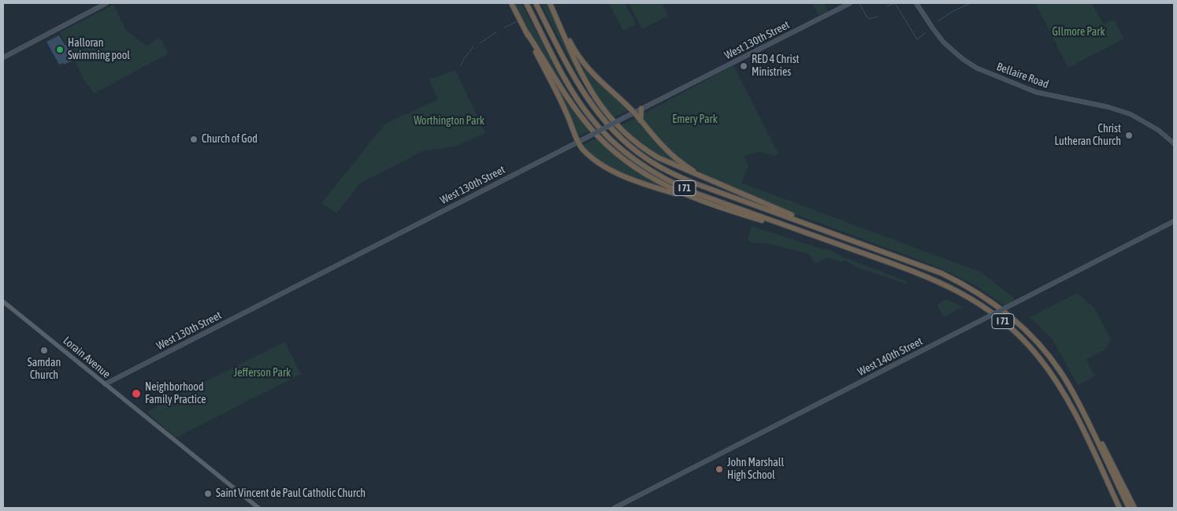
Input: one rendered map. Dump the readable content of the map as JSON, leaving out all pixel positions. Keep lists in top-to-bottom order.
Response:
{
  "streets": {
    "highway": ["I 71"],
    "main road": [
      "West 130th Street",
      "Bellaire Road",
      "West 140th Street",
      "Lorain Avenue"
    ]
  },
  "crossings": [
    ["West 130th Street", "Lorain Avenue"]
  ],
  "parks": [
    "GIlmore Park",
    "Emery Park",
    "Worthington Park",
    "Jefferson Park"
  ],
  "places": [
    "Halloran Swimming pool",
    "RED 4 Christ Ministries",
    "Christ Lutheran Church",
    "Church of God",
    "Samdan Church",
    "Neighborhood Family Practice",
    "John Marshall High School",
    "Saint Vincent de Paul Catholic Church"
  ]
}
